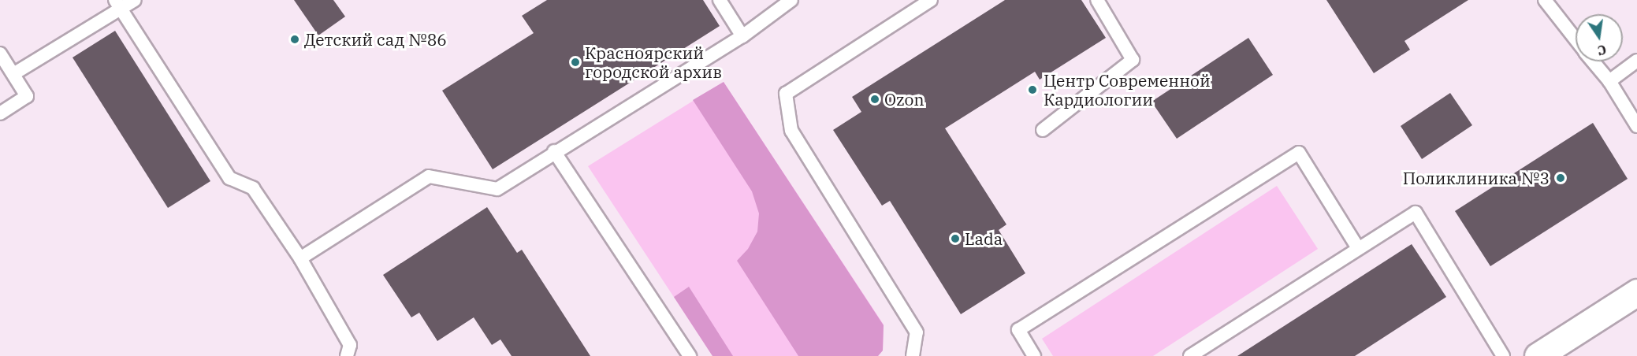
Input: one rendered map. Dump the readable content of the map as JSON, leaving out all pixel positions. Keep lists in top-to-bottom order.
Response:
{
  "places": [
    "Детский сад №86",
    "Красноярский городской архив",
    "Центр Современной Кардиологии",
    "Ozon",
    "Поликлиника №3",
    "Lada"
  ],
  "north": "bottom"
}
